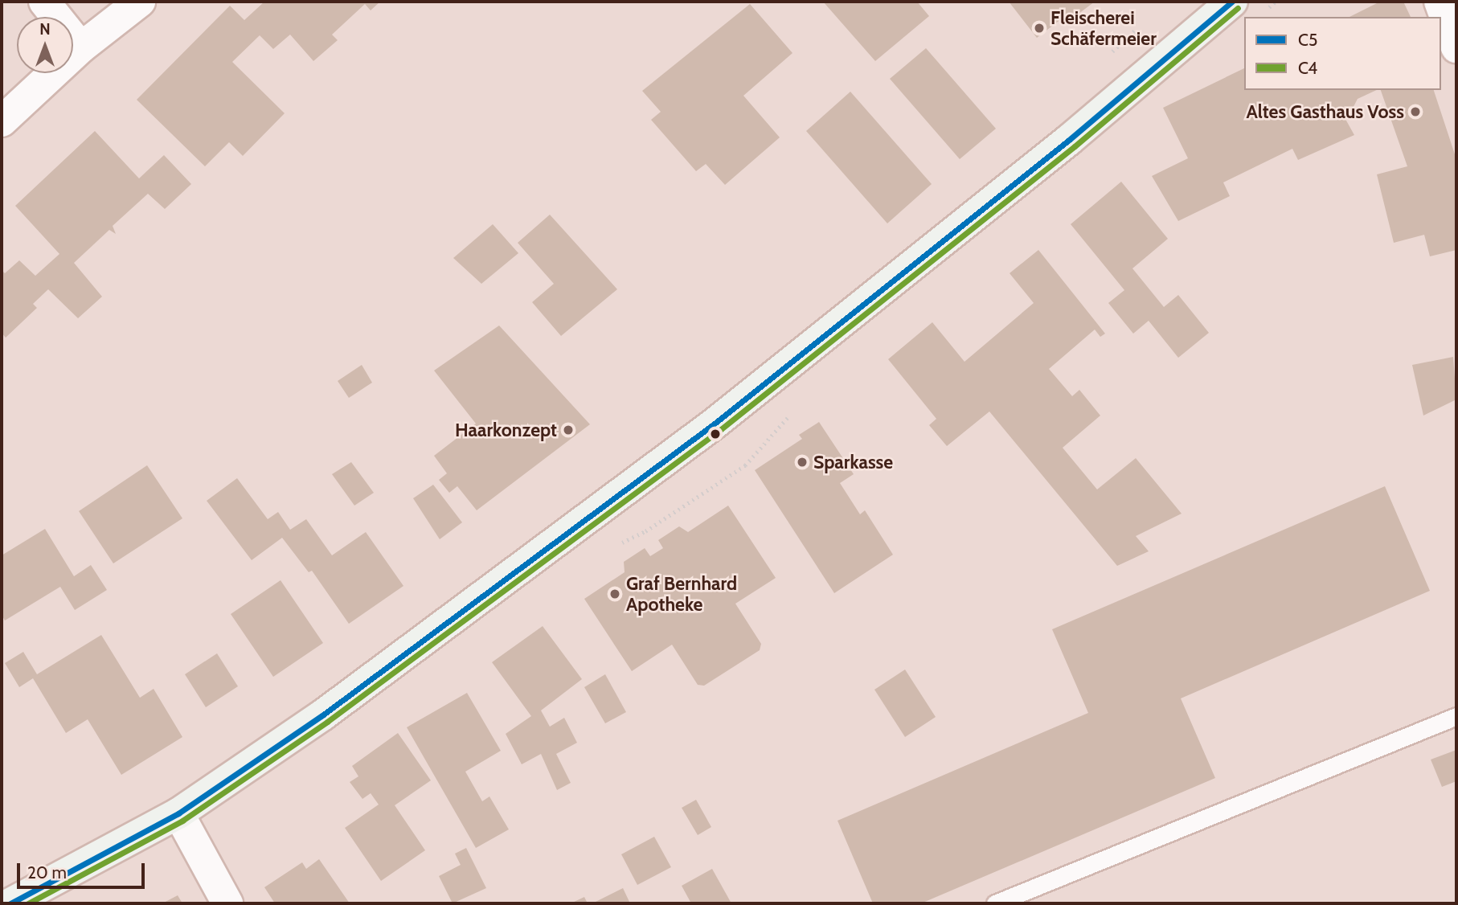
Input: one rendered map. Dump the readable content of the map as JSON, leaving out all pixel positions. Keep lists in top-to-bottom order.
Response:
{
  "places": [
    "Fleischerei Schäfermeier",
    "Altes Gasthaus Voss",
    "Haarkonzept",
    "Sparkasse",
    "Graf Bernhard Apotheke"
  ],
  "lines": ["transit line C5", "transit line C4"],
  "legend": ["C5", "C4"],
  "scale_bar": "20 m",
  "north": "top"
}
